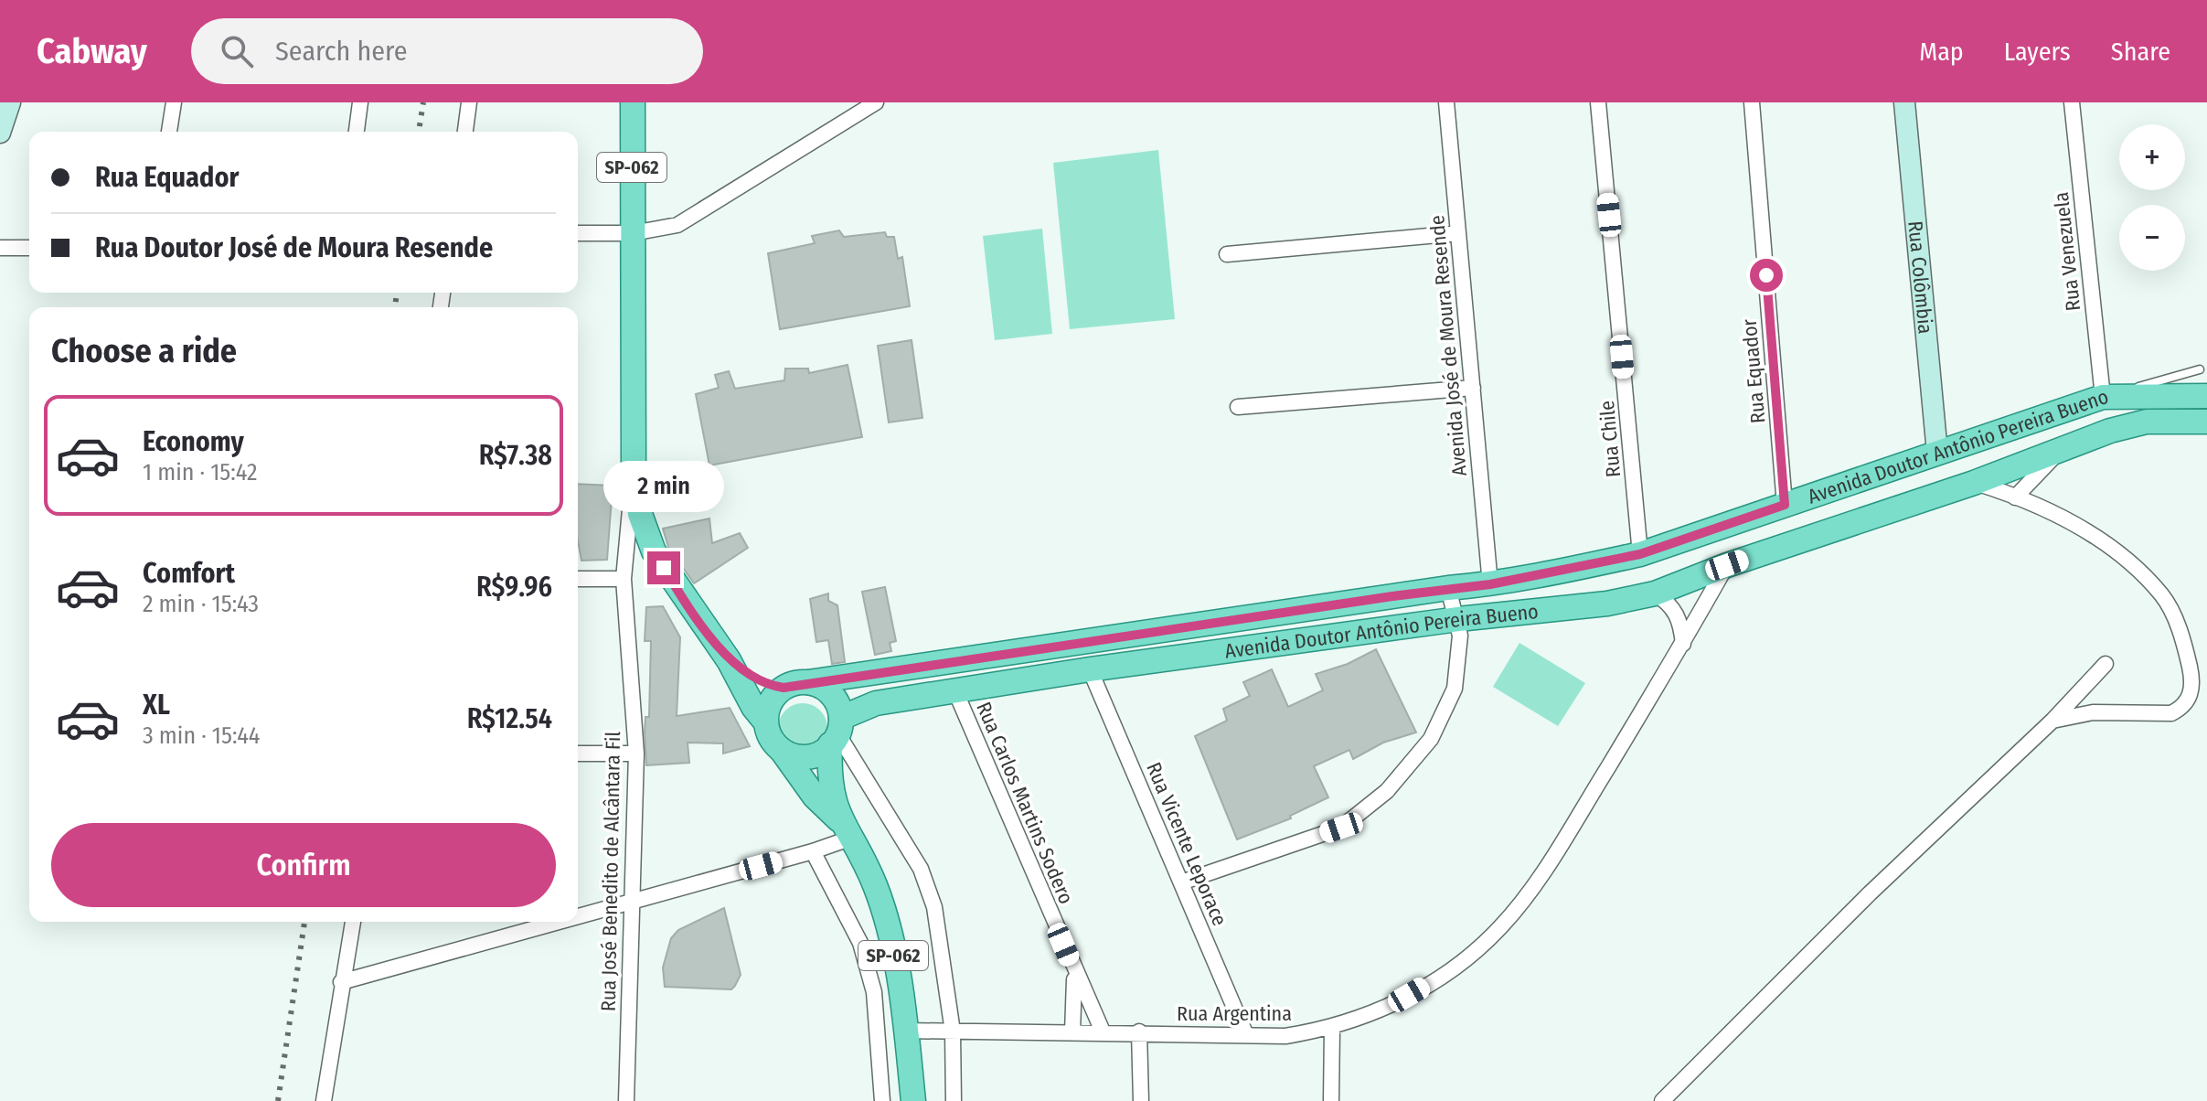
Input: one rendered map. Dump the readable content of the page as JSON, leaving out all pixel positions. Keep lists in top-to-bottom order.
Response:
{
  "streets": {
    "main road": ["SP-062", "Avenida Doutor Antônio Pereira Bueno"],
    "street": [
      "Rua Venezuela",
      "Rua Colômbia",
      "Avenida José de Moura Resende",
      "Rua Equador",
      "Rua Chile",
      "Rua Carlos Martins Sodero",
      "Rua Vicente Leporace",
      "Rua José Benedito de Alcântara Fil",
      "Rua Argentina"
    ]
  },
  "crossings": [
    ["SP-062", "Avenida Doutor Antônio Pereira Bueno"],
    ["SP-062", "Rua José Benedito de Alcântara Fil"],
    ["SP-062", "Rua Argentina"],
    ["Rua Venezuela", "Avenida Doutor Antônio Pereira Bueno"],
    ["Rua Colômbia", "Avenida Doutor Antônio Pereira Bueno"],
    ["Avenida José de Moura Resende", "Avenida Doutor Antônio Pereira Bueno"],
    ["Rua Equador", "Avenida Doutor Antônio Pereira Bueno"],
    ["Rua Chile", "Avenida Doutor Antônio Pereira Bueno"],
    ["Avenida Doutor Antônio Pereira Bueno", "Rua Carlos Martins Sodero"],
    ["Avenida Doutor Antônio Pereira Bueno", "Rua Vicente Leporace"],
    ["Avenida Doutor Antônio Pereira Bueno", "Rua Argentina"],
    ["Rua Carlos Martins Sodero", "Rua Argentina"],
    ["Rua Vicente Leporace", "Rua Argentina"]
  ],
  "page": {
    "header": "Cabway",
    "search": "Search here",
    "nav": ["Map", "Layers", "Share"],
    "map_buttons": ["+", "−"],
    "banner": ["Rua Equador", "Rua Doutor José de Moura Resende"],
    "heading": "Choose a ride",
    "list": [
      {
        "name": "Economy",
        "note": "1 min · 15:42",
        "value": "R$7.38"
      },
      {
        "name": "Comfort",
        "note": "2 min · 15:43",
        "value": "R$9.96"
      },
      {
        "name": "XL",
        "note": "3 min · 15:44",
        "value": "R$12.54"
      }
    ],
    "bubble": "2 min",
    "buttons": "Confirm"
  }
}
